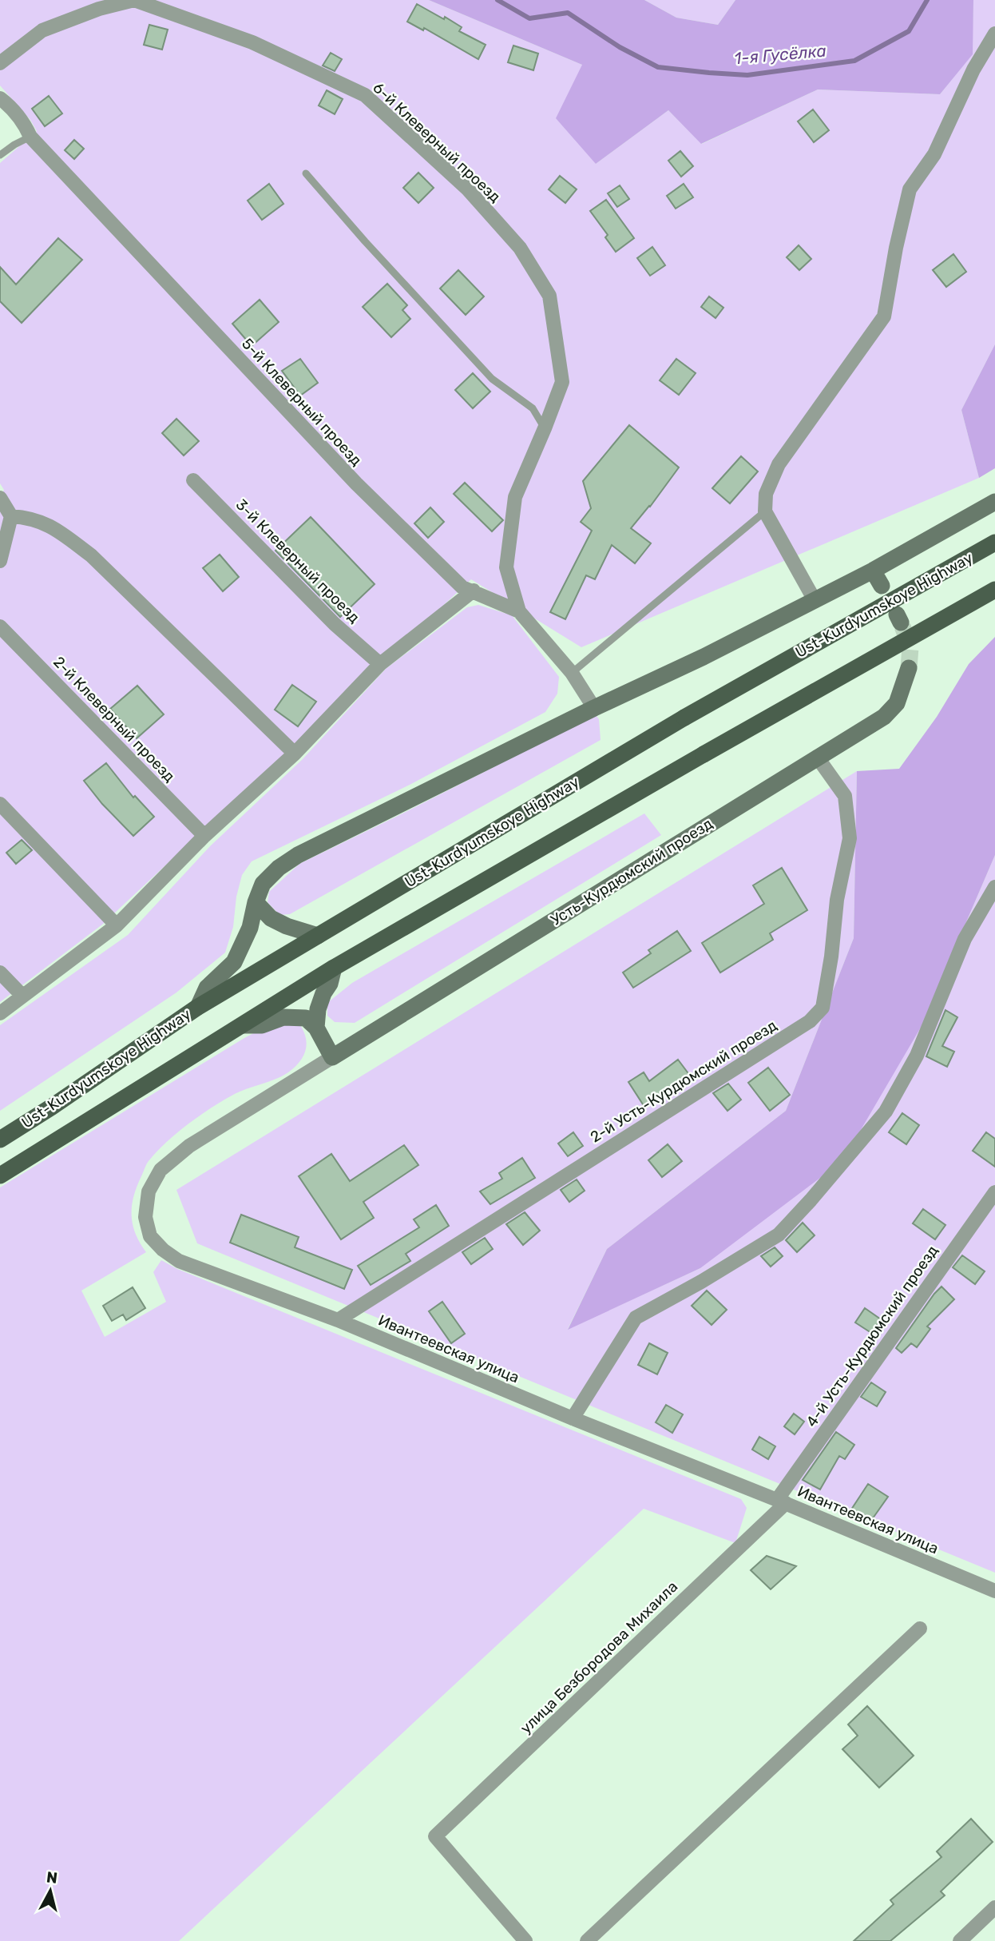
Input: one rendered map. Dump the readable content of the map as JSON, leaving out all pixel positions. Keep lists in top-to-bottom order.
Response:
{
  "streets": {
    "main road": ["Ust-Kurdyumskoye Highway"],
    "street": [
      "6-й Клеверный проезд",
      "5-й Клеверный проезд",
      "3-й Клеверный проезд",
      "2-й Клеверный проезд",
      "Усть-Курдюмский проезд",
      "2-й Усть-Курдюмский проезд",
      "4-й Усть-Курдюмский проезд",
      "Ивантеевская улица",
      "улица Безбородова Михаила"
    ]
  },
  "crossings": [
    ["6-й Клеверный проезд", "5-й Клеверный проезд"],
    ["Усть-Курдюмский проезд", "2-й Усть-Курдюмский проезд"],
    ["Усть-Курдюмский проезд", "Ивантеевская улица"],
    ["2-й Усть-Курдюмский проезд", "Ивантеевская улица"],
    ["4-й Усть-Курдюмский проезд", "Ивантеевская улица"],
    ["4-й Усть-Курдюмский проезд", "улица Безбородова Михаила"],
    ["Ивантеевская улица", "улица Безбородова Михаила"]
  ],
  "water": ["1-я Гусёлка"],
  "north": "top"
}
